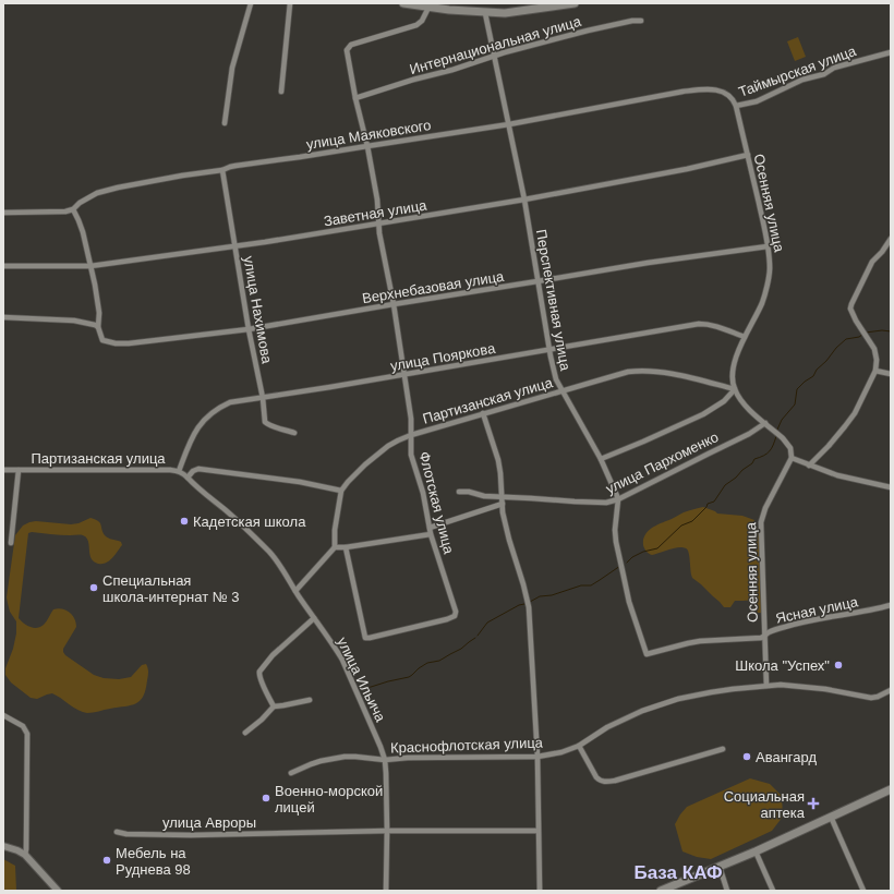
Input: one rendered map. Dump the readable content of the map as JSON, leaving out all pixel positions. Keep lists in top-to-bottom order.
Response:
{
  "streets": {
    "street": [
      "Интернациональная улица",
      "Таймырская улица",
      "улица Маяковского",
      "Осенняя улица",
      "Заветная улица",
      "Верхнебазовая улица",
      "Перспективная улица",
      "улица Нахимова",
      "улица Пояркова",
      "Партизанская улица",
      "улица Пархоменко",
      "Флотская улица",
      "Ясная улица",
      "улица Ильича",
      "Краснофлотская улица",
      "улица Авроры"
    ]
  },
  "crossings": [
    ["Интернациональная улица", "Перспективная улица"],
    ["Интернациональная улица", "Флотская улица"],
    ["Таймырская улица", "улица Маяковского"],
    ["Таймырская улица", "Осенняя улица"],
    ["улица Маяковского", "Осенняя улица"],
    ["улица Маяковского", "Перспективная улица"],
    ["улица Маяковского", "улица Нахимова"],
    ["улица Маяковского", "Флотская улица"],
    ["Осенняя улица", "Заветная улица"],
    ["Осенняя улица", "Верхнебазовая улица"],
    ["Осенняя улица", "улица Пояркова"],
    ["Осенняя улица", "Партизанская улица"],
    ["Осенняя улица", "Ясная улица"],
    ["Осенняя улица", "Краснофлотская улица"],
    ["Заветная улица", "Перспективная улица"],
    ["Заветная улица", "улица Нахимова"],
    ["Заветная улица", "Флотская улица"],
    ["Верхнебазовая улица", "Перспективная улица"],
    ["Верхнебазовая улица", "улица Нахимова"],
    ["Верхнебазовая улица", "Флотская улица"],
    ["Перспективная улица", "улица Пояркова"],
    ["Перспективная улица", "Партизанская улица"],
    ["Перспективная улица", "улица Пархоменко"],
    ["Перспективная улица", "Ясная улица"],
    ["улица Нахимова", "улица Пояркова"],
    ["улица Пояркова", "Партизанская улица"],
    ["улица Пояркова", "Флотская улица"],
    ["Партизанская улица", "Флотская улица"],
    ["Партизанская улица", "улица Ильича"],
    ["улица Ильича", "Краснофлотская улица"],
    ["улица Ильича", "улица Авроры"]
  ],
  "districts": ["База КАФ"],
  "places": {
    "other": [
      "Кадетская школа",
      "Специальная школа-интернат № 3",
      "Школа \"Успех\"",
      "Авангард",
      "Военно-морской лицей",
      "Мебель на Руднева 98"
    ],
    "health": ["Социальная аптека"]
  }
}
